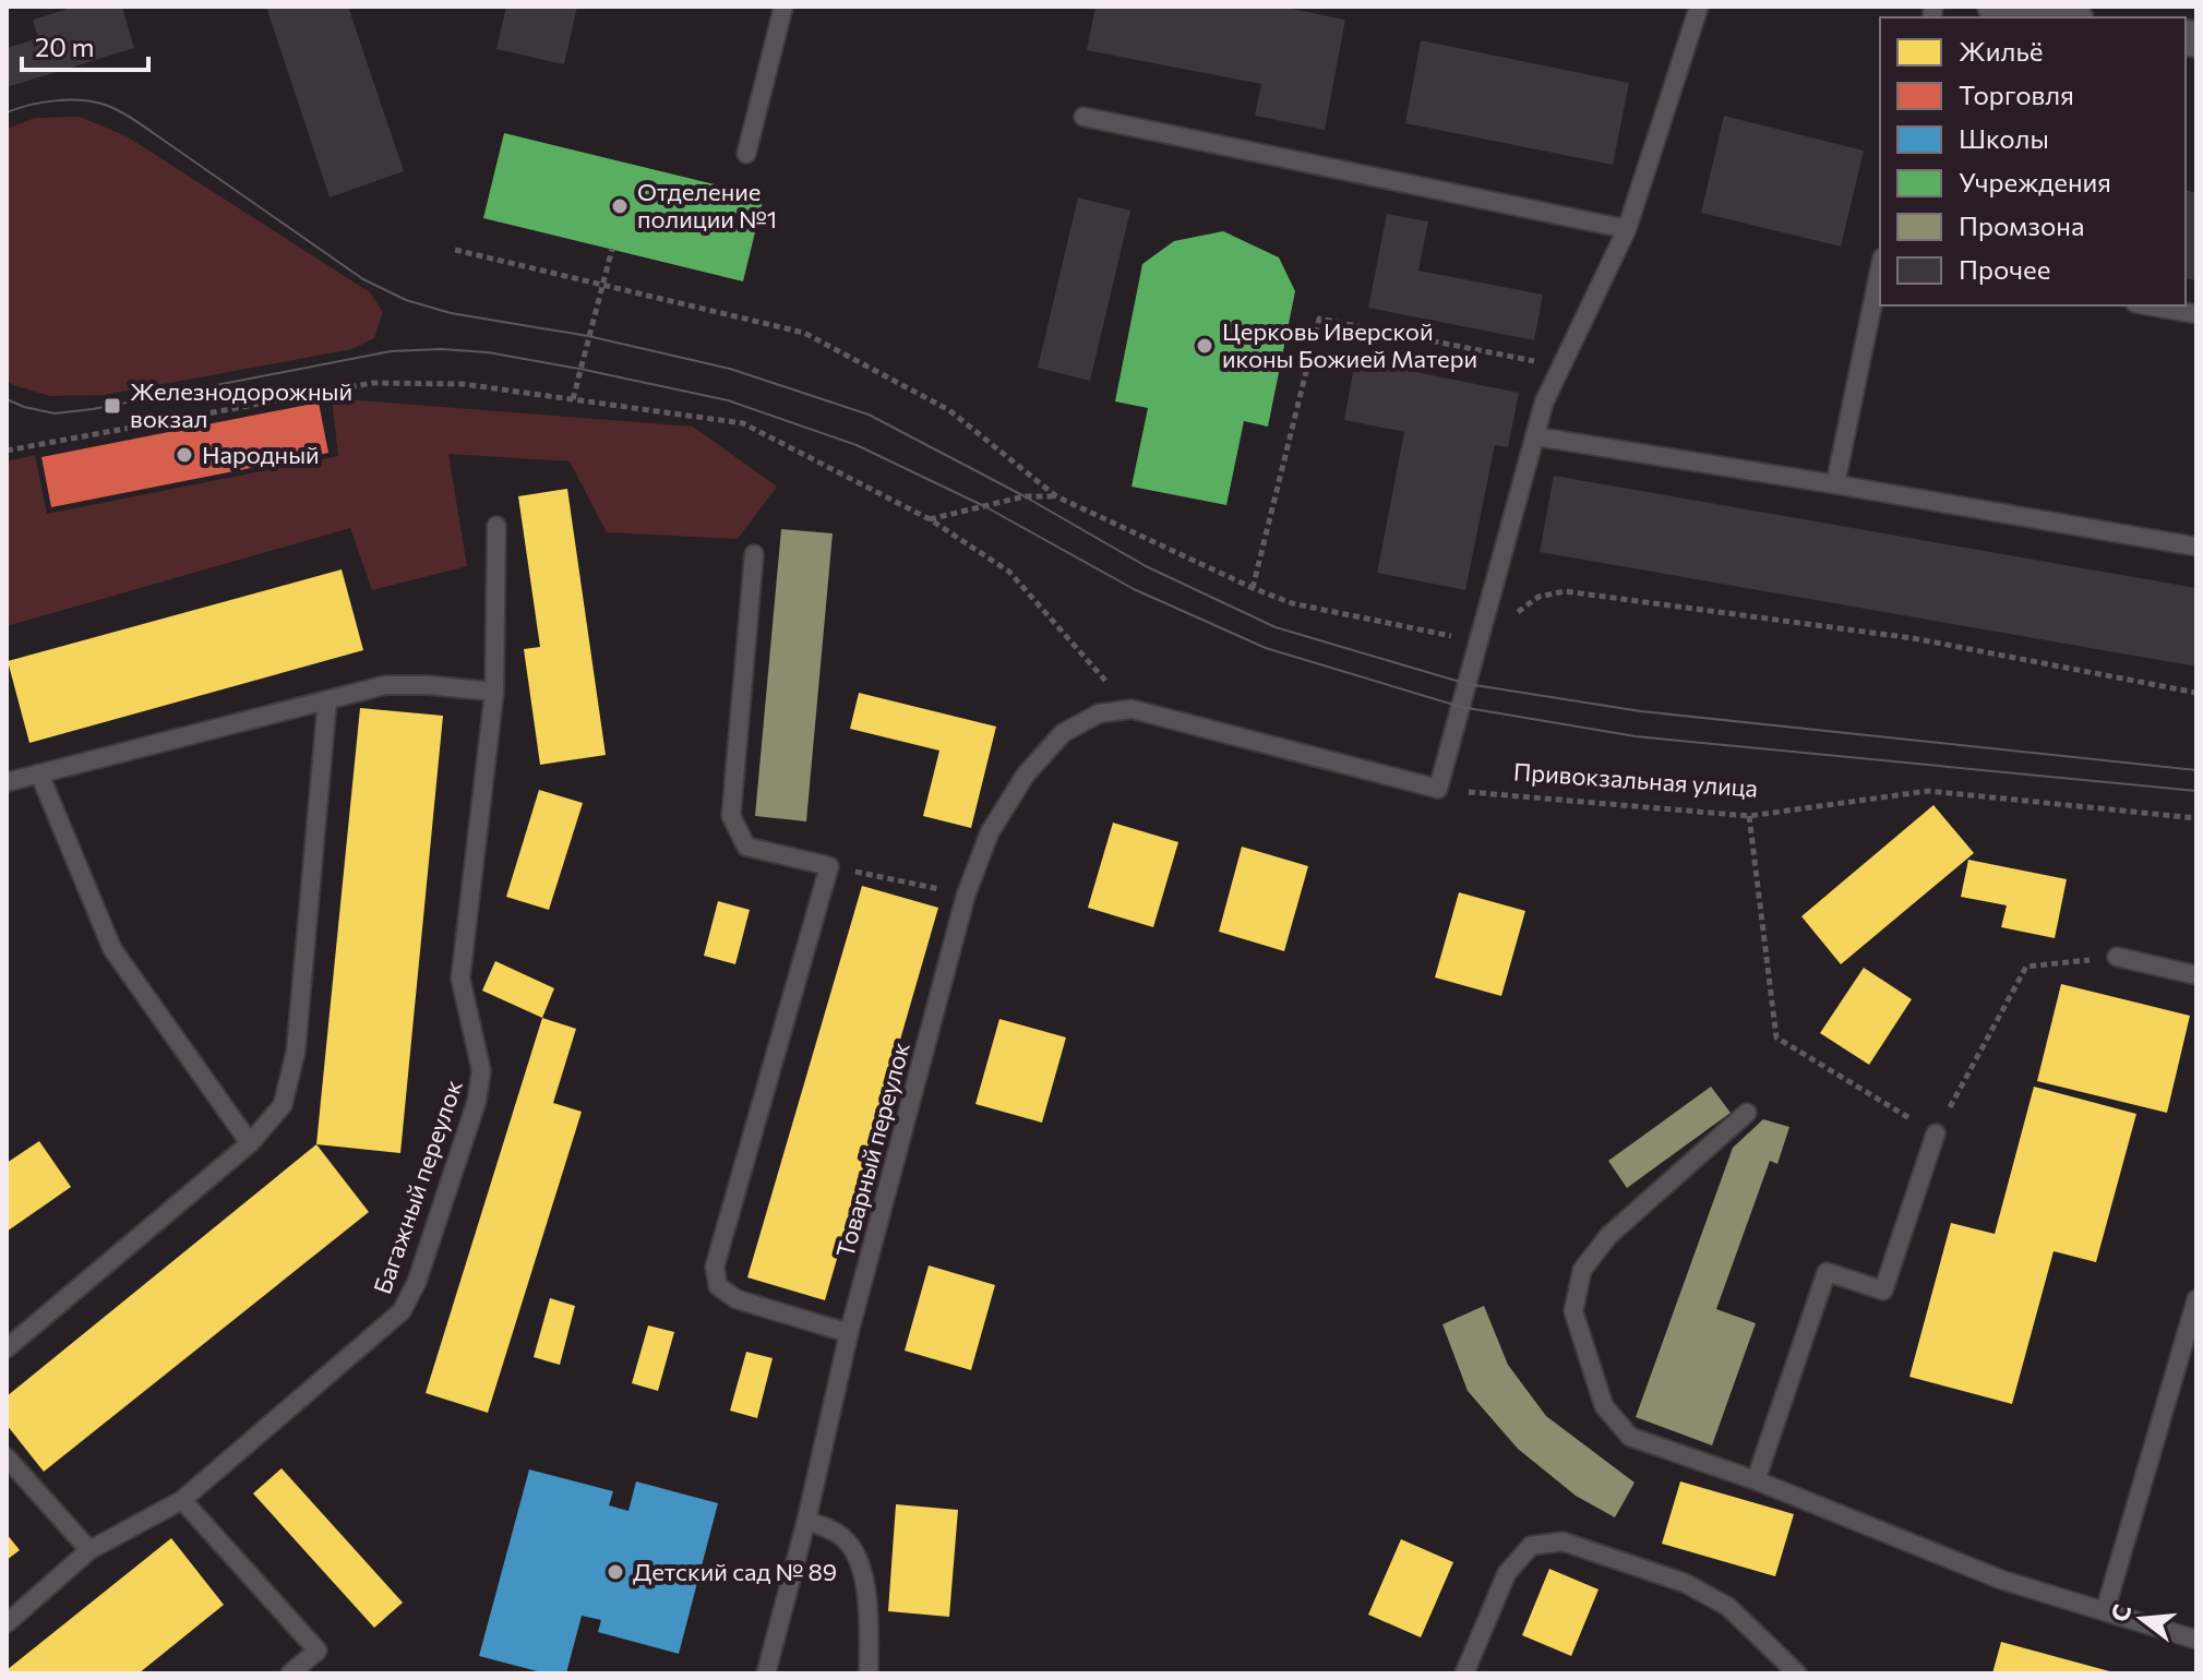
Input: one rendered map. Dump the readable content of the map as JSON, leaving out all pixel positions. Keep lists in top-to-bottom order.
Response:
{
  "streets": {
    "lane": ["Товарный переулок", "Багажный переулок"],
    "path": ["Привокзальная улица"]
  },
  "places": {
    "other": [
      "Отделение полиции №1",
      "Церковь Иверской иконы Божией Матери",
      "Народный",
      "Детский сад № 89"
    ],
    "transit": ["Железнодорожный вокзал"]
  },
  "legend": [
    "Жильё",
    "Торговля",
    "Школы",
    "Учреждения",
    "Промзона",
    "Прочее"
  ],
  "scale_bar": "20 m",
  "north": "left"
}
